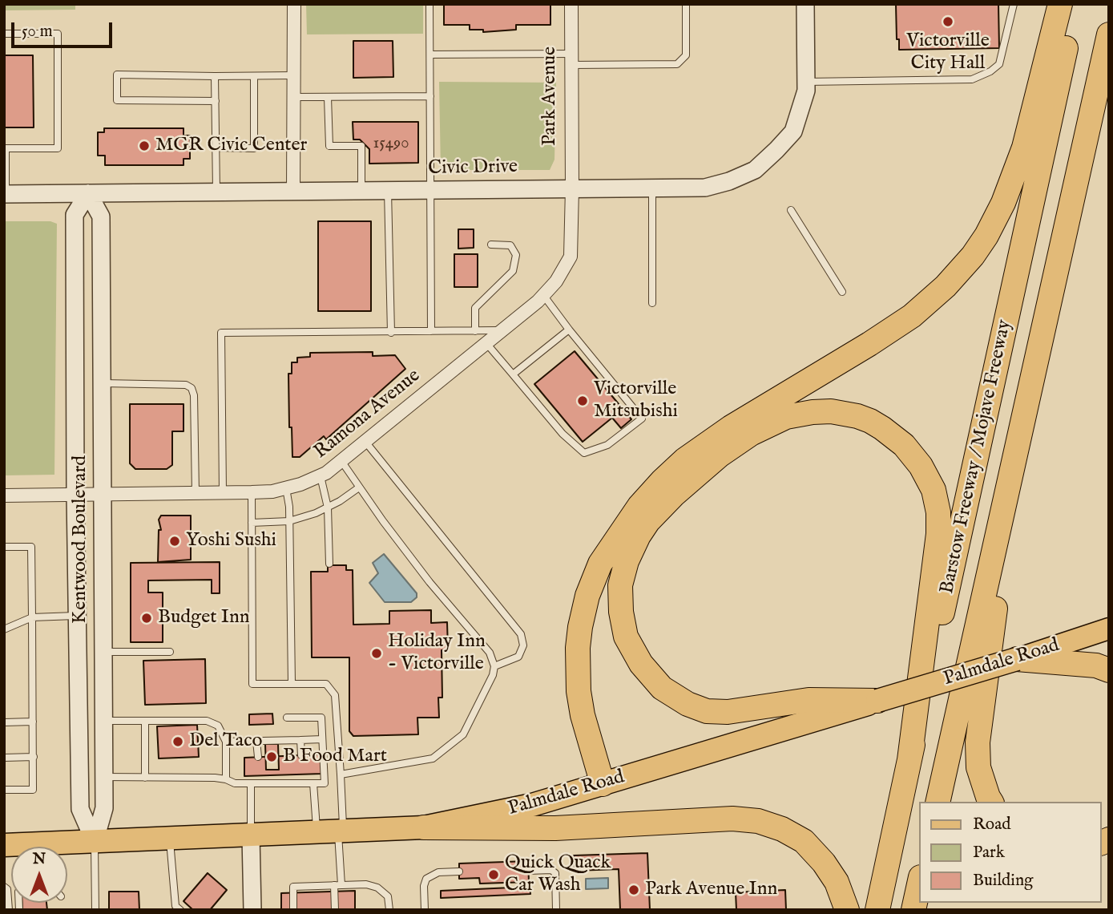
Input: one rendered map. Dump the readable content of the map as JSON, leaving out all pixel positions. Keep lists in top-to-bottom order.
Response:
{
  "streets": {
    "highway": ["Barstow Freeway / Mojave Freeway", "Palmdale Road"],
    "street": [
      "Park Avenue",
      "Civic Drive",
      "Ramona Avenue",
      "Kentwood Boulevard"
    ]
  },
  "crossings": [
    ["Park Avenue", "Civic Drive"],
    ["Park Avenue", "Ramona Avenue"],
    ["Civic Drive", "Ramona Avenue"],
    ["Civic Drive", "Kentwood Boulevard"],
    ["Ramona Avenue", "Kentwood Boulevard"],
    ["Kentwood Boulevard", "Palmdale Road"]
  ],
  "places": [
    "Victorville City Hall",
    "MGR Civic Center",
    "Victorville Mitsubishi",
    "Yoshi Sushi",
    "Budget Inn",
    "Holiday Inn - Victorville",
    "Del Taco",
    "B Food Mart",
    "Quick Quack Car Wash",
    "Park Avenue Inn"
  ],
  "house_numbers": ["15490"],
  "legend": ["Road", "Park", "Building"],
  "scale_bar": "50 m",
  "north": "top"
}
